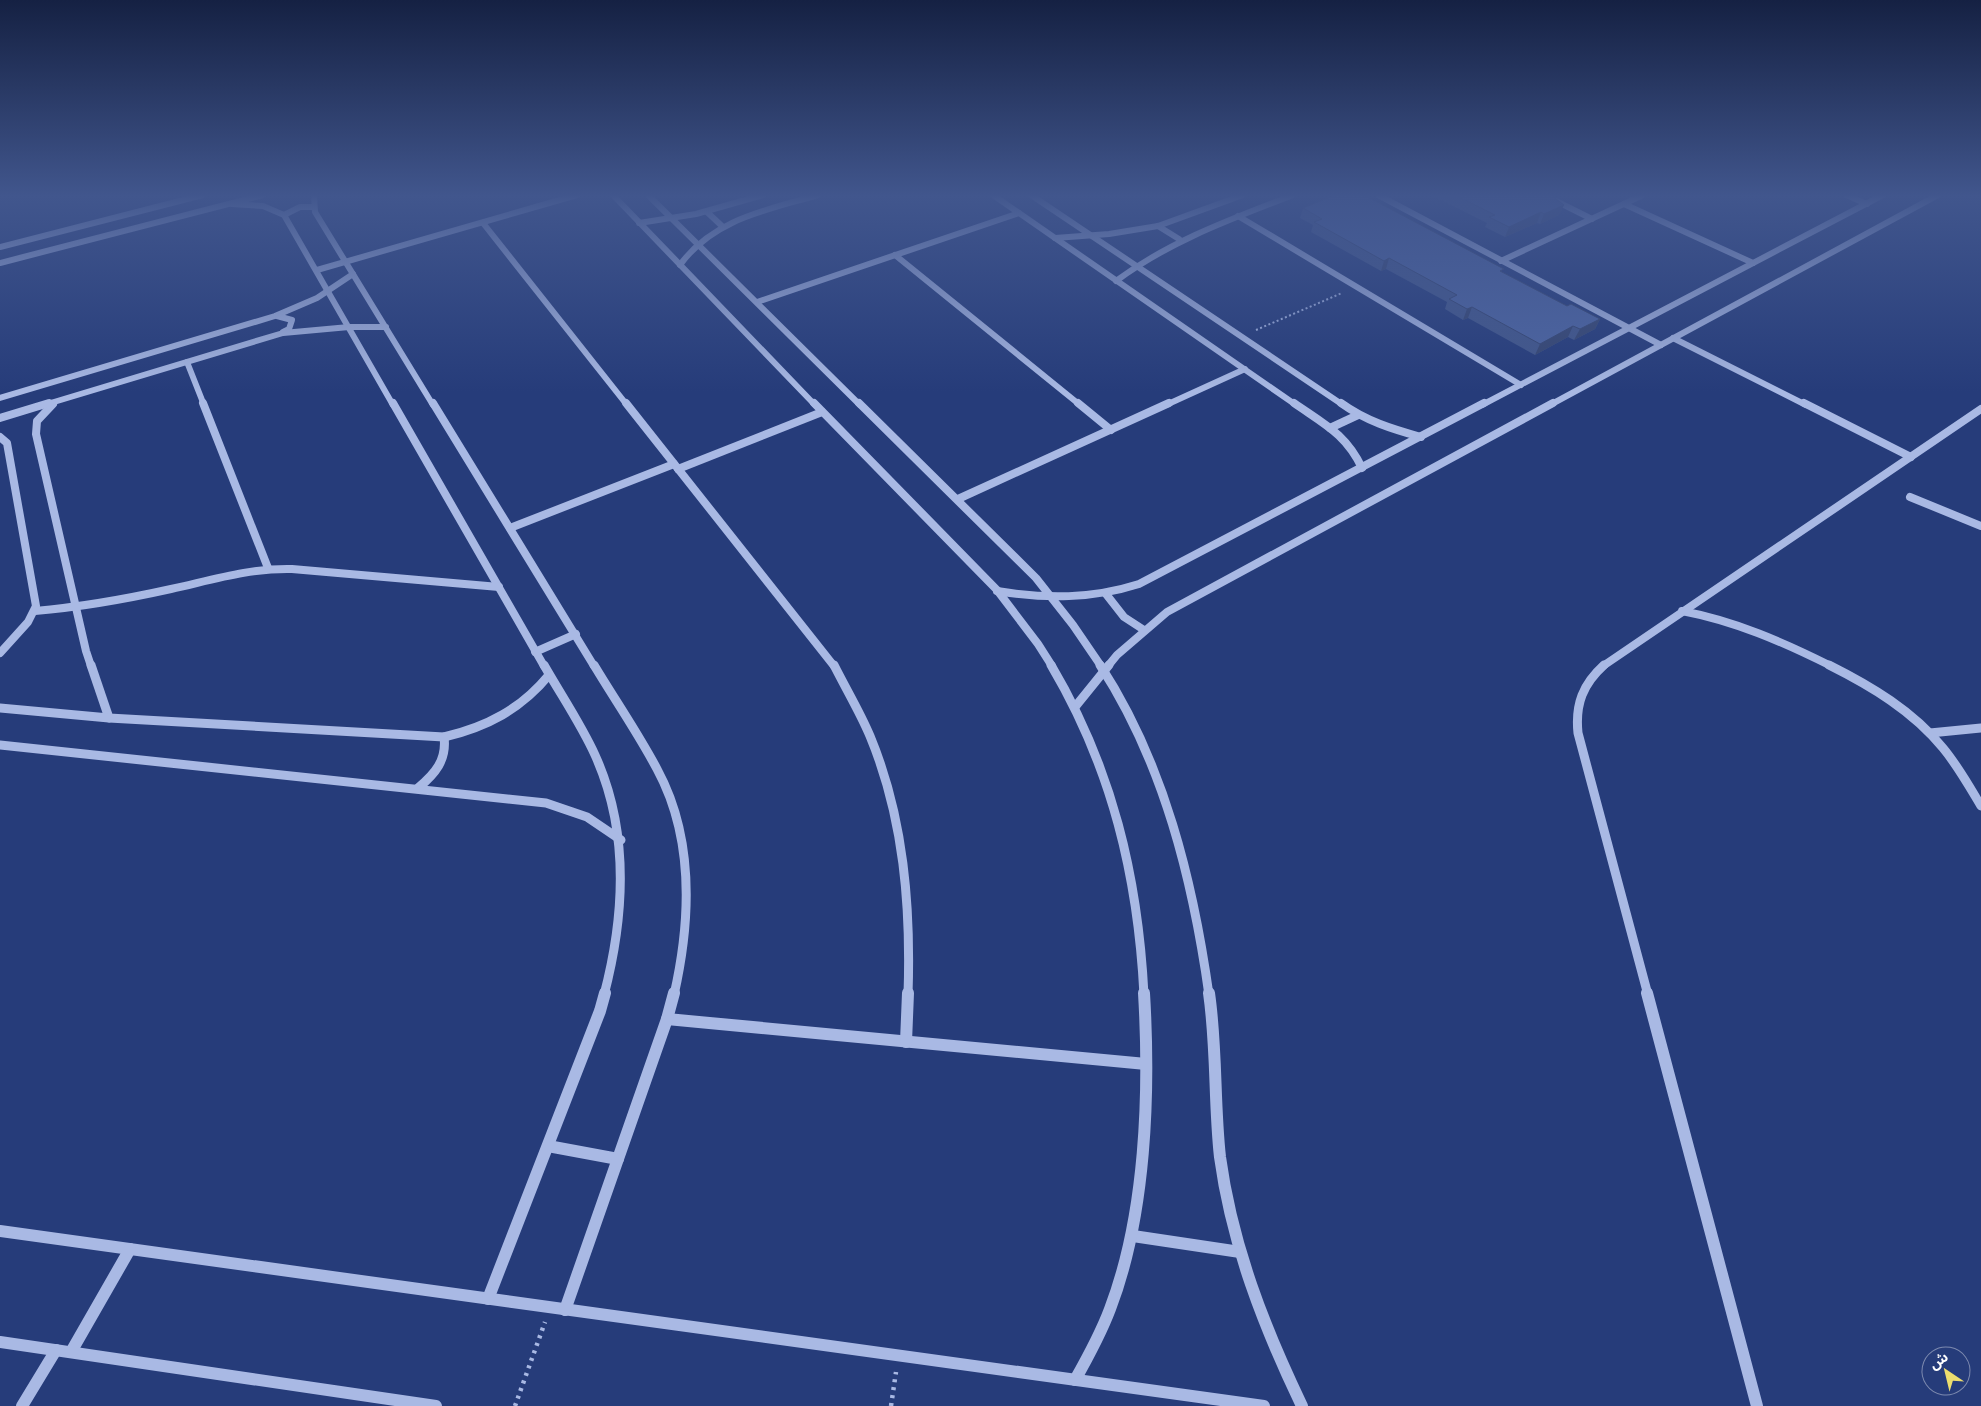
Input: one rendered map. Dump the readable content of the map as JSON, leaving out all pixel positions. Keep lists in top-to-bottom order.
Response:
{
  "north": "top left"
}
